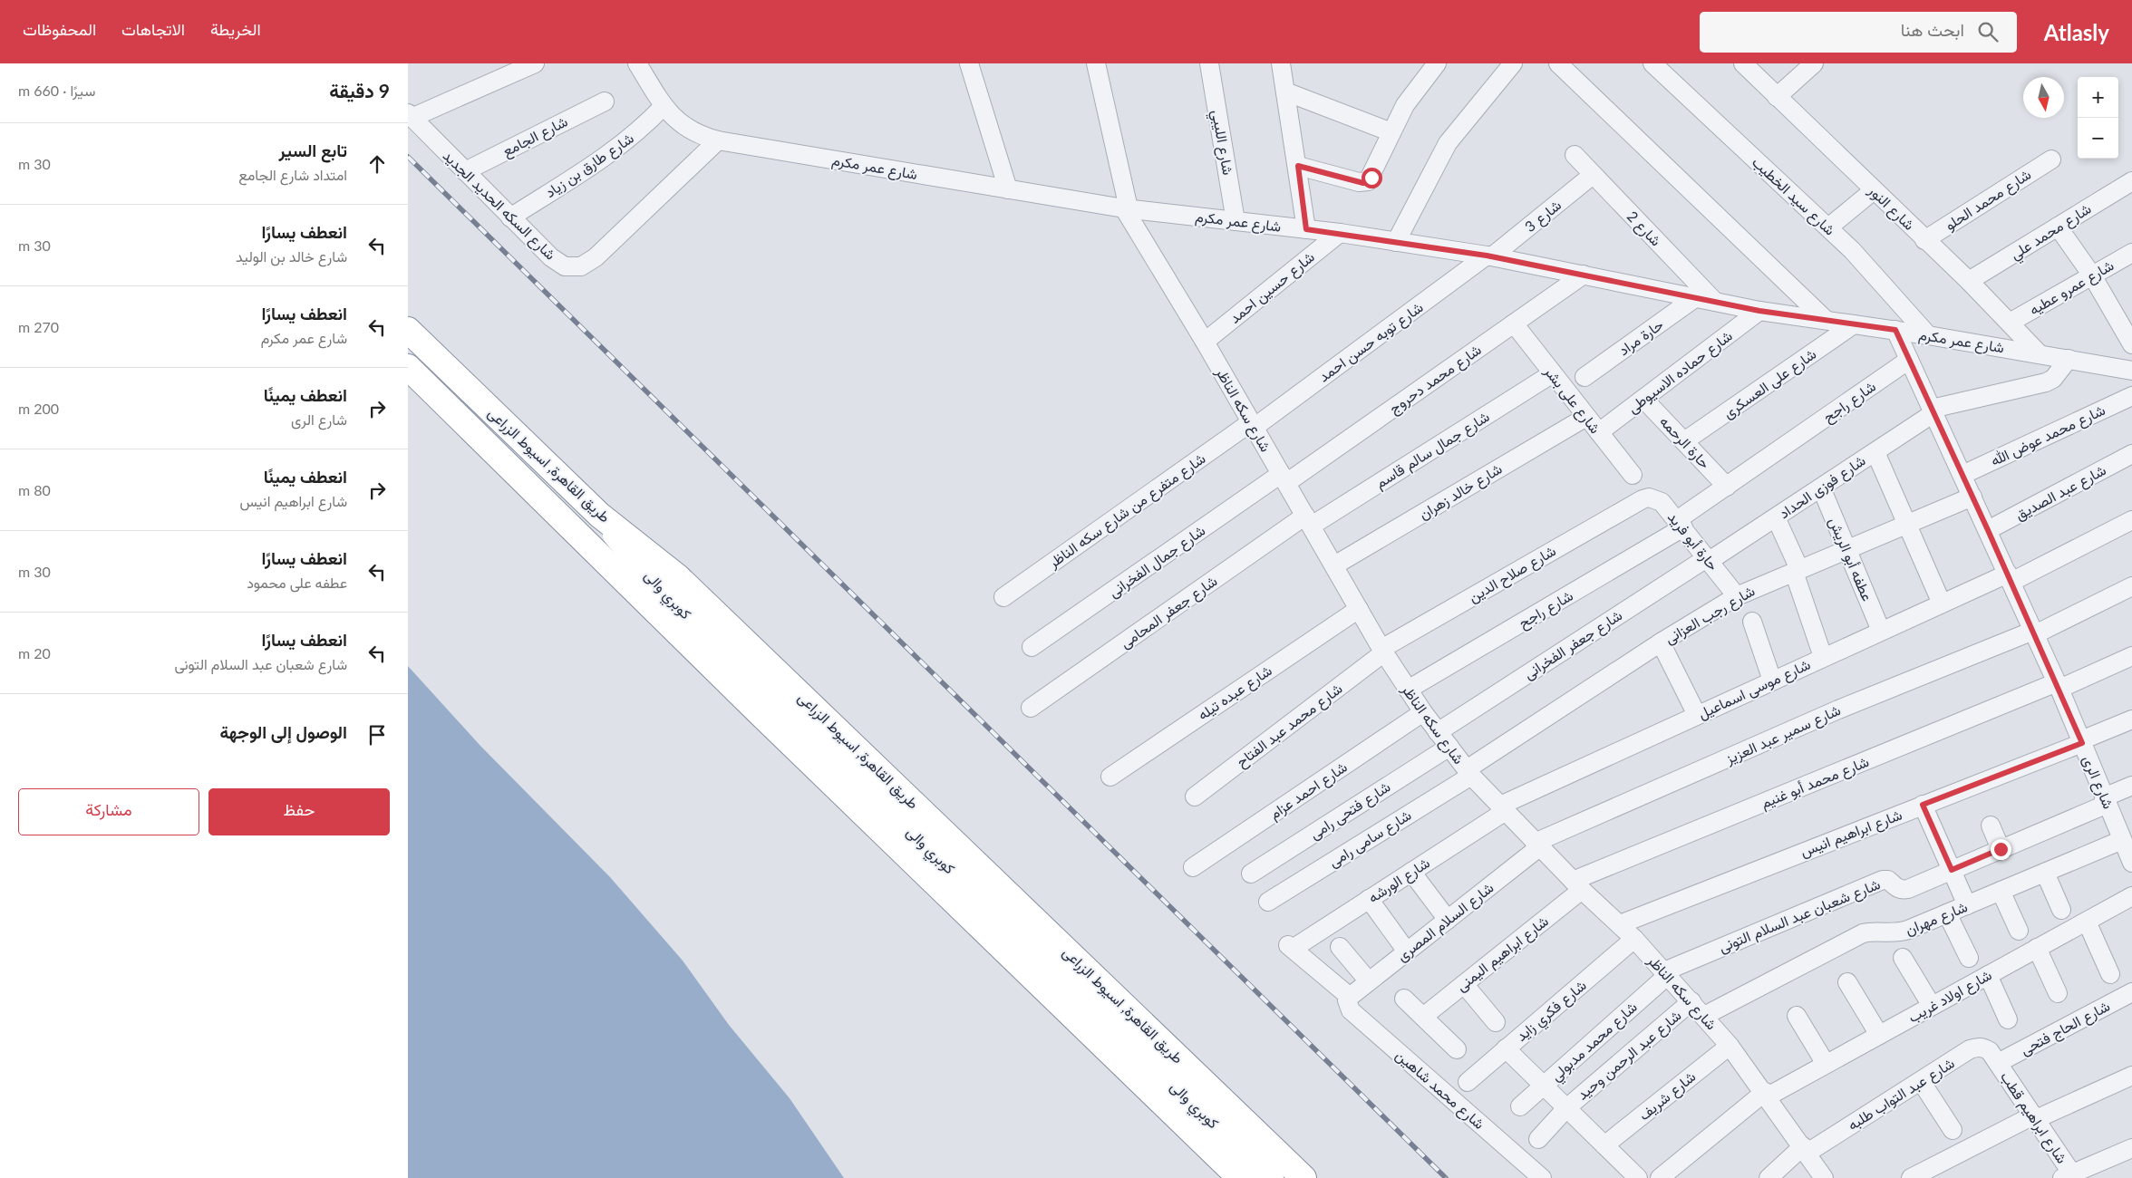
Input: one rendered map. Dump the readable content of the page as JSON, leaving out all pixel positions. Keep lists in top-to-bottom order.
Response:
{
  "streets": {
    "main road": ["طريق القاهرة, اسيوط الزراعى", "كوبري والى"],
    "street": [
      "شارع الجامع",
      "شارع الليبي",
      "شارع طارق بن زياد",
      "شارع عمر مكرم",
      "شارع سيد الخطيب",
      "شارع محمد الحلو",
      "شارع السكه الحديد الجديد",
      "شارع النور",
      "شارع 3",
      "شارع 2",
      "شارع محمد علي",
      "شارع حسين احمد",
      "شارع عمرو عطيه",
      "حارة مراد",
      "شارع توبه حسن احمد",
      "شارع حماده الاسيوطى",
      "شارع محمد دحروج",
      "شارع على العسكرى",
      "شارع على بشر",
      "شارع راجح",
      "شارع سكه الناظر",
      "شارع محمد عوض الله",
      "حارة الرحمه",
      "شارع جمال سالم قاسم",
      "شارع فوزى الحداد",
      "شارع خالد زهران",
      "شارع عبد الصديق",
      "شارع متفرع من شارع سكه الناظر",
      "حارة أبو فريد",
      "عطفه أبو الريش",
      "شارع جمال الفخرانى",
      "شارع صلاح الدين",
      "شارع جعفر المحامى",
      "شارع رجب العزانى",
      "شارع جعفر الفخرانى",
      "شارع موسى اسماعيل",
      "شارع عبده تيله",
      "شارع محمد عبد الفتاح",
      "شارع سمير عبد العزيز",
      "شارع محمد أبو غنيم",
      "شارع الرى",
      "شارع احمد عزام",
      "شارع فتحى رامى",
      "شارع ابراهيم انيس",
      "شارع سامى رامى",
      "شارع الورشه",
      "شارع شعبان عبد السلام التونى",
      "شارع مهران",
      "شارع السلام المصرى",
      "شارع ابراهيم اليمنى",
      "شارع اولاد غريب",
      "شارع فكري زايد",
      "شارع الحاج فتحى",
      "شارع محمد مدبولي",
      "شارع عبد الرحمن وحيد",
      "شارع محمد شاهين",
      "شارع عبد التواب طلبه",
      "شارع شريف",
      "شارع ابراهيم قطب"
    ]
  },
  "crossings": [
    ["شارع الجامع", "شارع السكه الحديد الجديد"],
    ["شارع الليبي", "شارع عمر مكرم"],
    ["شارع طارق بن زياد", "شارع عمر مكرم"],
    ["شارع طارق بن زياد", "شارع السكه الحديد الجديد"],
    ["شارع عمر مكرم", "شارع سيد الخطيب"],
    ["شارع عمر مكرم", "شارع السكه الحديد الجديد"],
    ["شارع عمر مكرم", "شارع النور"],
    ["شارع عمر مكرم", "شارع 3"],
    ["شارع عمر مكرم", "شارع 2"],
    ["شارع عمر مكرم", "شارع حسين احمد"],
    ["شارع عمر مكرم", "حارة مراد"],
    ["شارع عمر مكرم", "شارع توبه حسن احمد"],
    ["شارع عمر مكرم", "شارع حماده الاسيوطى"],
    ["شارع عمر مكرم", "شارع محمد دحروج"],
    ["شارع عمر مكرم", "شارع على العسكرى"],
    ["شارع عمر مكرم", "شارع سكه الناظر"],
    ["شارع عمر مكرم", "شارع الرى"],
    ["شارع محمد الحلو", "شارع النور"],
    ["شارع النور", "شارع محمد علي"],
    ["شارع النور", "شارع عمرو عطيه"],
    ["شارع 3", "شارع 2"],
    ["شارع 3", "شارع توبه حسن احمد"],
    ["شارع حسين احمد", "شارع سكه الناظر"],
    ["شارع توبه حسن احمد", "شارع سكه الناظر"],
    ["شارع توبه حسن احمد", "شارع متفرع من شارع سكه الناظر"],
    ["شارع حماده الاسيوطى", "شارع على بشر"],
    ["شارع حماده الاسيوطى", "حارة الرحمه"],
    ["شارع محمد دحروج", "شارع على بشر"],
    ["شارع محمد دحروج", "شارع سكه الناظر"],
    ["شارع محمد دحروج", "شارع جمال الفخرانى"],
    ["شارع على العسكرى", "حارة الرحمه"],
    ["شارع على بشر", "شارع جمال سالم قاسم"],
    ["شارع على بشر", "شارع خالد زهران"],
    ["شارع راجح", "شارع سكه الناظر"],
    ["شارع راجح", "حارة الرحمه"],
    ["شارع راجح", "حارة أبو فريد"],
    ["شارع راجح", "شارع الرى"],
    ["شارع سكه الناظر", "شارع جمال سالم قاسم"],
    ["شارع سكه الناظر", "شارع خالد زهران"],
    ["شارع سكه الناظر", "شارع متفرع من شارع سكه الناظر"],
    ["شارع سكه الناظر", "شارع جمال الفخرانى"],
    ["شارع سكه الناظر", "شارع صلاح الدين"],
    ["شارع سكه الناظر", "شارع جعفر المحامى"],
    ["شارع سكه الناظر", "شارع رجب العزانى"],
    ["شارع سكه الناظر", "شارع جعفر الفخرانى"],
    ["شارع سكه الناظر", "شارع موسى اسماعيل"],
    ["شارع سكه الناظر", "شارع عبده تيله"],
    ["شارع سكه الناظر", "شارع محمد عبد الفتاح"],
    ["شارع سكه الناظر", "شارع سمير عبد العزيز"],
    ["شارع سكه الناظر", "شارع محمد أبو غنيم"],
    ["شارع سكه الناظر", "شارع احمد عزام"],
    ["شارع سكه الناظر", "شارع فتحى رامى"],
    ["شارع سكه الناظر", "شارع ابراهيم انيس"],
    ["شارع سكه الناظر", "شارع سامى رامى"],
    ["شارع سكه الناظر", "شارع الورشه"],
    ["شارع سكه الناظر", "شارع شعبان عبد السلام التونى"],
    ["شارع سكه الناظر", "شارع مهران"],
    ["شارع سكه الناظر", "شارع السلام المصرى"],
    ["شارع سكه الناظر", "شارع ابراهيم اليمنى"],
    ["شارع سكه الناظر", "شارع اولاد غريب"],
    ["شارع سكه الناظر", "شارع فكري زايد"],
    ["شارع سكه الناظر", "شارع محمد مدبولي"],
    ["شارع سكه الناظر", "شارع عبد الرحمن وحيد"],
    ["شارع سكه الناظر", "شارع عبد التواب طلبه"],
    ["شارع سكه الناظر", "شارع شريف"],
    ["شارع محمد عوض الله", "شارع الرى"],
    ["شارع جمال سالم قاسم", "شارع جعفر المحامى"],
    ["طريق القاهرة, اسيوط الزراعى", "كوبري والى"],
    ["شارع فوزى الحداد", "حارة أبو فريد"],
    ["شارع فوزى الحداد", "عطفه أبو الريش"],
    ["شارع فوزى الحداد", "شارع جعفر الفخرانى"],
    ["شارع فوزى الحداد", "شارع الرى"],
    ["شارع عبد الصديق", "شارع الرى"],
    ["حارة أبو فريد", "شارع صلاح الدين"],
    ["حارة أبو فريد", "شارع رجب العزانى"],
    ["حارة أبو فريد", "شارع جعفر الفخرانى"],
    ["عطفه أبو الريش", "شارع رجب العزانى"],
    ["عطفه أبو الريش", "شارع موسى اسماعيل"],
    ["شارع صلاح الدين", "شارع محمد عبد الفتاح"],
    ["شارع رجب العزانى", "شارع الرى"],
    ["شارع رجب العزانى", "شارع سامى رامى"],
    ["شارع موسى اسماعيل", "شارع الرى"],
    ["شارع موسى اسماعيل", "شارع الورشه"],
    ["شارع سمير عبد العزيز", "شارع الرى"],
    ["شارع سمير عبد العزيز", "شارع السلام المصرى"],
    ["شارع محمد أبو غنيم", "شارع الرى"],
    ["شارع محمد أبو غنيم", "شارع ابراهيم اليمنى"],
    ["شارع الرى", "شارع ابراهيم انيس"],
    ["شارع الرى", "شارع شعبان عبد السلام التونى"],
    ["شارع الرى", "شارع مهران"],
    ["شارع الورشه", "شارع السلام المصرى"],
    ["شارع الورشه", "شارع محمد شاهين"],
    ["شارع شعبان عبد السلام التونى", "شارع محمد مدبولي"],
    ["شارع السلام المصرى", "شارع محمد شاهين"],
    ["شارع الحاج فتحى", "شارع عبد التواب طلبه"],
    ["شارع الحاج فتحى", "شارع ابراهيم قطب"],
    ["شارع عبد التواب طلبه", "شارع ابراهيم قطب"]
  ],
  "north": "bottom",
  "page": {
    "header": "Atlasly",
    "search": "ابحث هنا",
    "nav": ["الخريطة", "الاتجاهات", "المحفوظات"],
    "heading": ["9 دقيقة", "سيرًا · 660 m"],
    "map_buttons": ["+", "−"],
    "list": [
      ["تابع السير", "امتداد شارع الجامع", "30 m"],
      ["انعطف يسارًا", "شارع خالد بن الوليد", "30 m"],
      ["انعطف يسارًا", "شارع عمر مكرم", "270 m"],
      ["انعطف يمينًا", "شارع الرى", "200 m"],
      ["انعطف يمينًا", "شارع ابراهيم انيس", "80 m"],
      ["انعطف يسارًا", "عطفه على محمود", "30 m"],
      ["انعطف يسارًا", "شارع شعبان عبد السلام التونى", "20 m"],
      "الوصول إلى الوجهة"
    ],
    "buttons": ["حفظ", "مشاركة"]
  }
}
